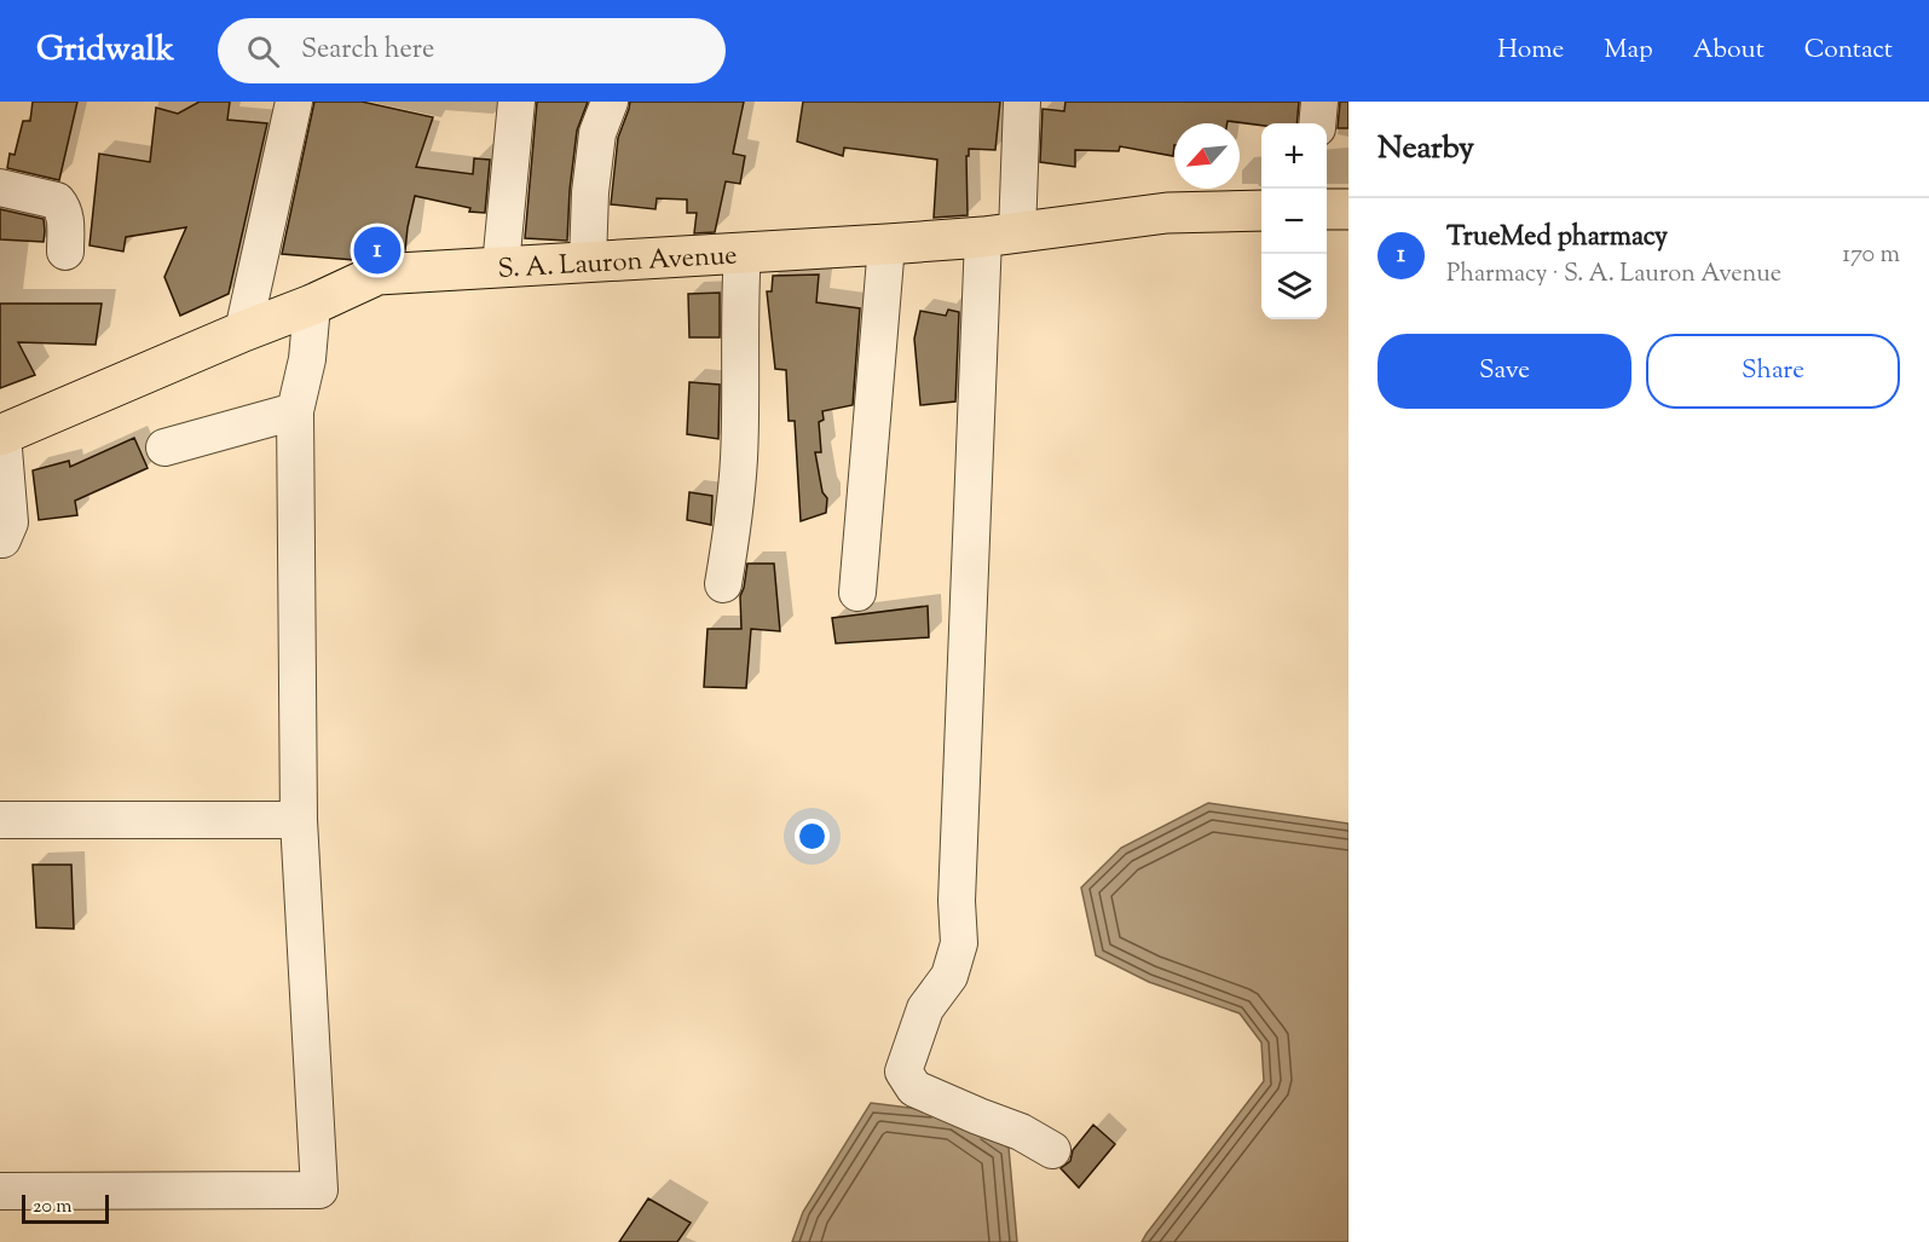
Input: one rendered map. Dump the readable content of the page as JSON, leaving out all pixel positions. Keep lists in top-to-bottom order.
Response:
{
  "streets": {
    "highway": ["S. A. Lauron Avenue"]
  },
  "scale_bar": "20 m",
  "north": "bottom left",
  "page": {
    "header": "Gridwalk",
    "search": "Search here",
    "nav": [
      "Home",
      "Map",
      "About",
      "Contact"
    ],
    "heading": "Nearby",
    "map_buttons": ["+", "−"],
    "list": [
      {
        "mark": "1",
        "name": "TrueMed pharmacy",
        "note": "Pharmacy · S. A. Lauron Avenue",
        "value": "170 m"
      }
    ],
    "pins": "1",
    "buttons": ["Save", "Share"],
    "scale": "20 m"
  }
}
